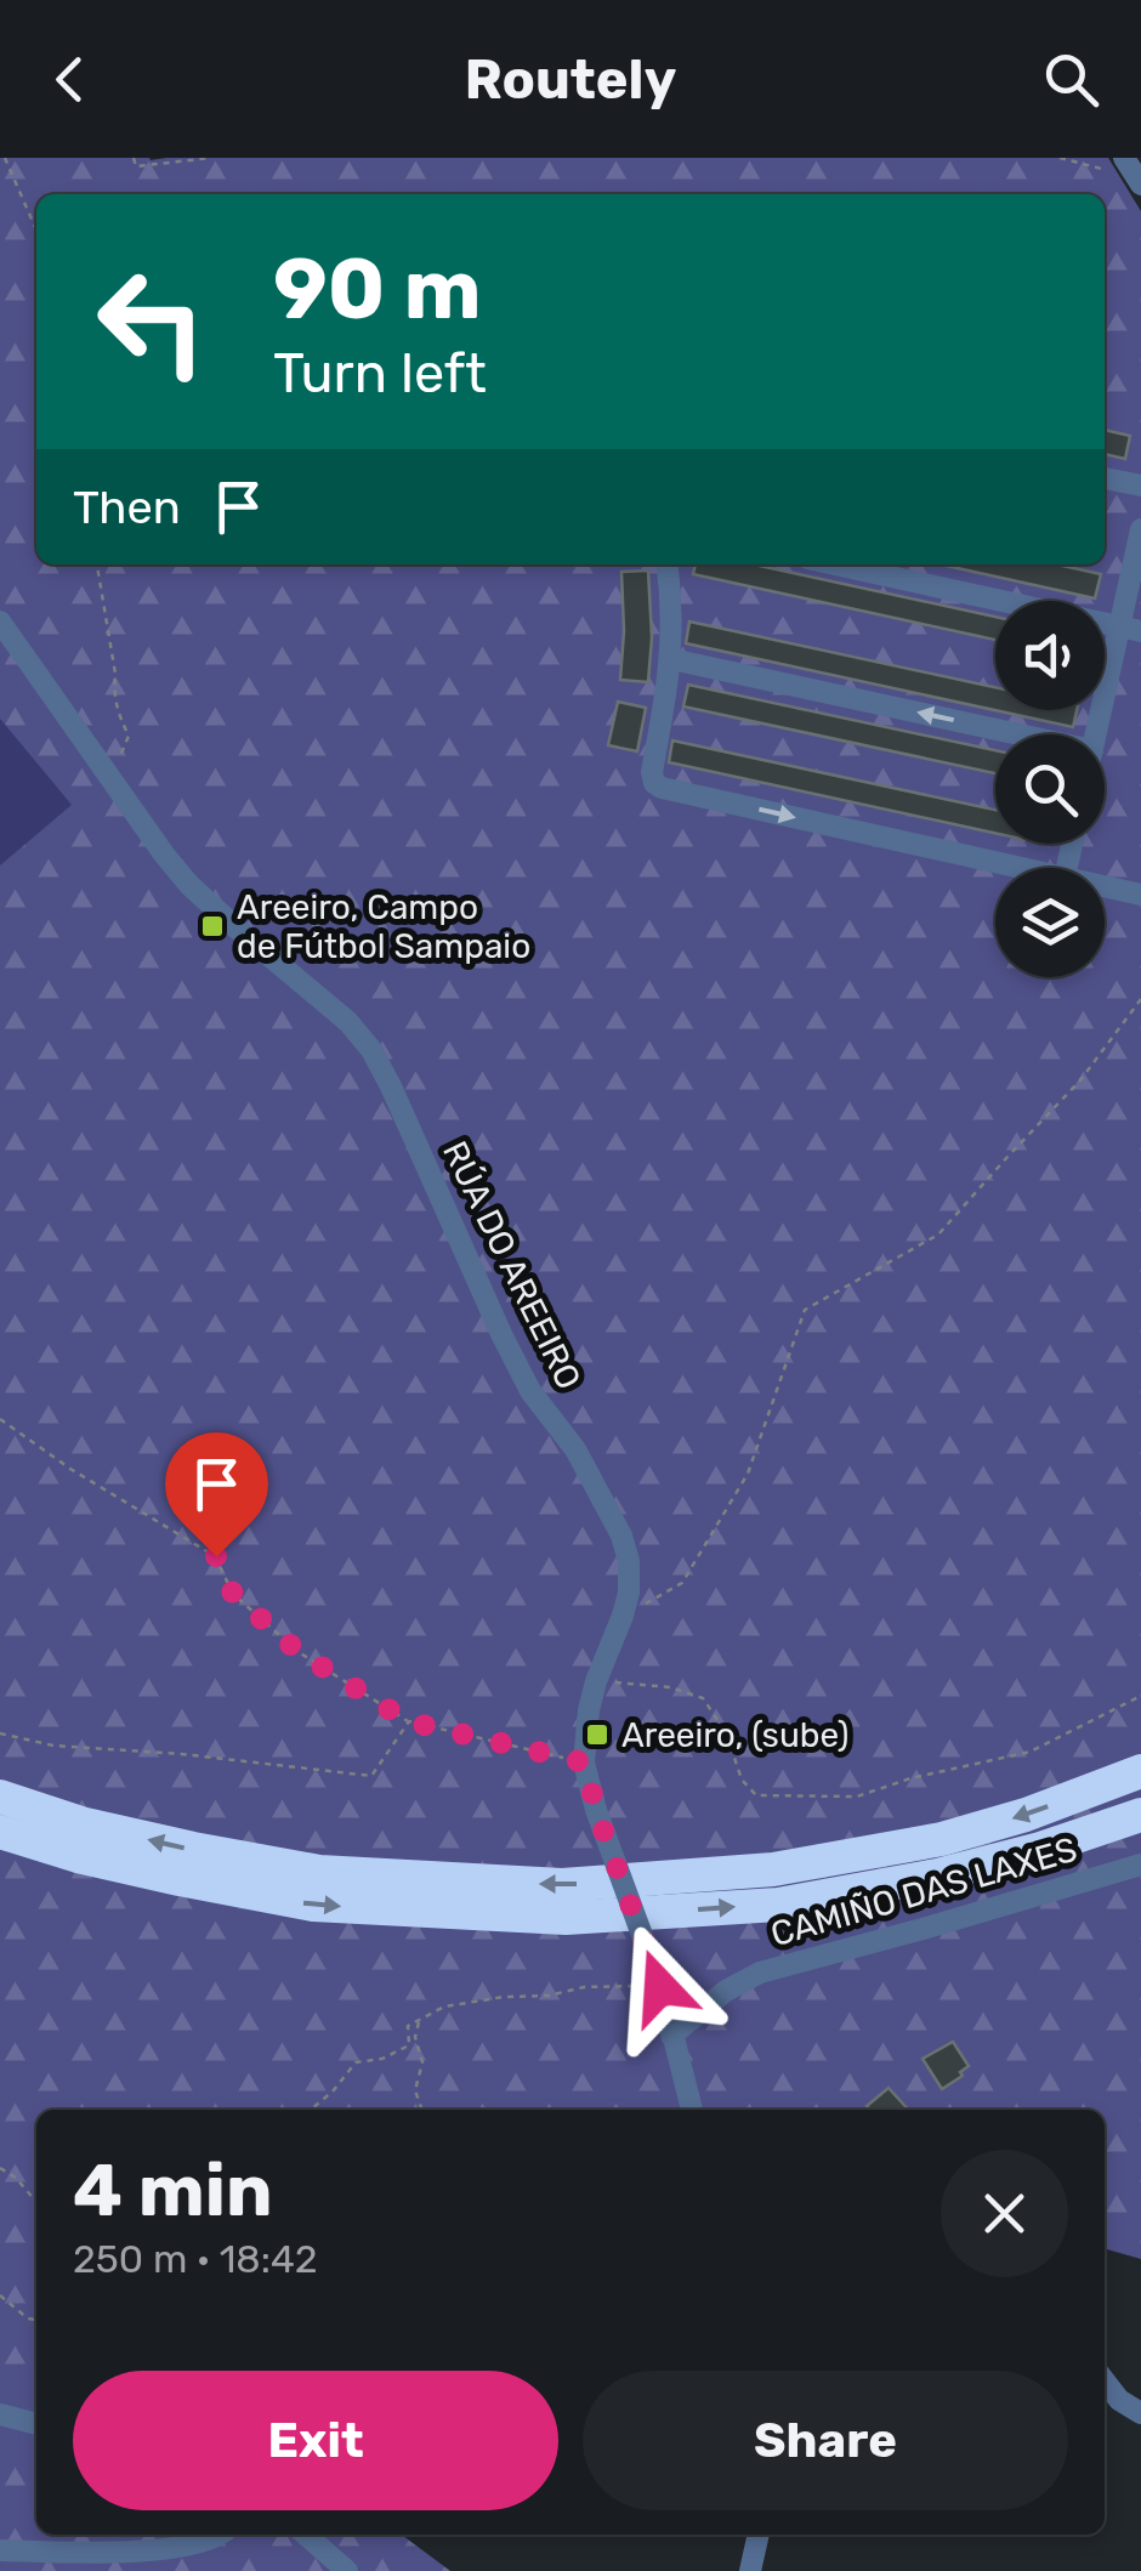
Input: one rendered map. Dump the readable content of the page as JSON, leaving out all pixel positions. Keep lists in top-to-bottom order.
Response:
{
  "streets": {
    "street": ["RÚA DO AREEIRO", "CAMIÑO DAS LAXES"]
  },
  "crossings": [
    ["RÚA DO AREEIRO", "CAMIÑO DAS LAXES"]
  ],
  "places": {
    "transit": ["Areeiro, Campo de Fútbol Sampaio", "Areeiro, (sube)"]
  },
  "page": {
    "header": "Routely",
    "turn": ["90 m", "Turn left"],
    "then": "Then",
    "heading": ["4 min", "250 m · 18:42"],
    "buttons": ["Exit", "Share"]
  }
}
